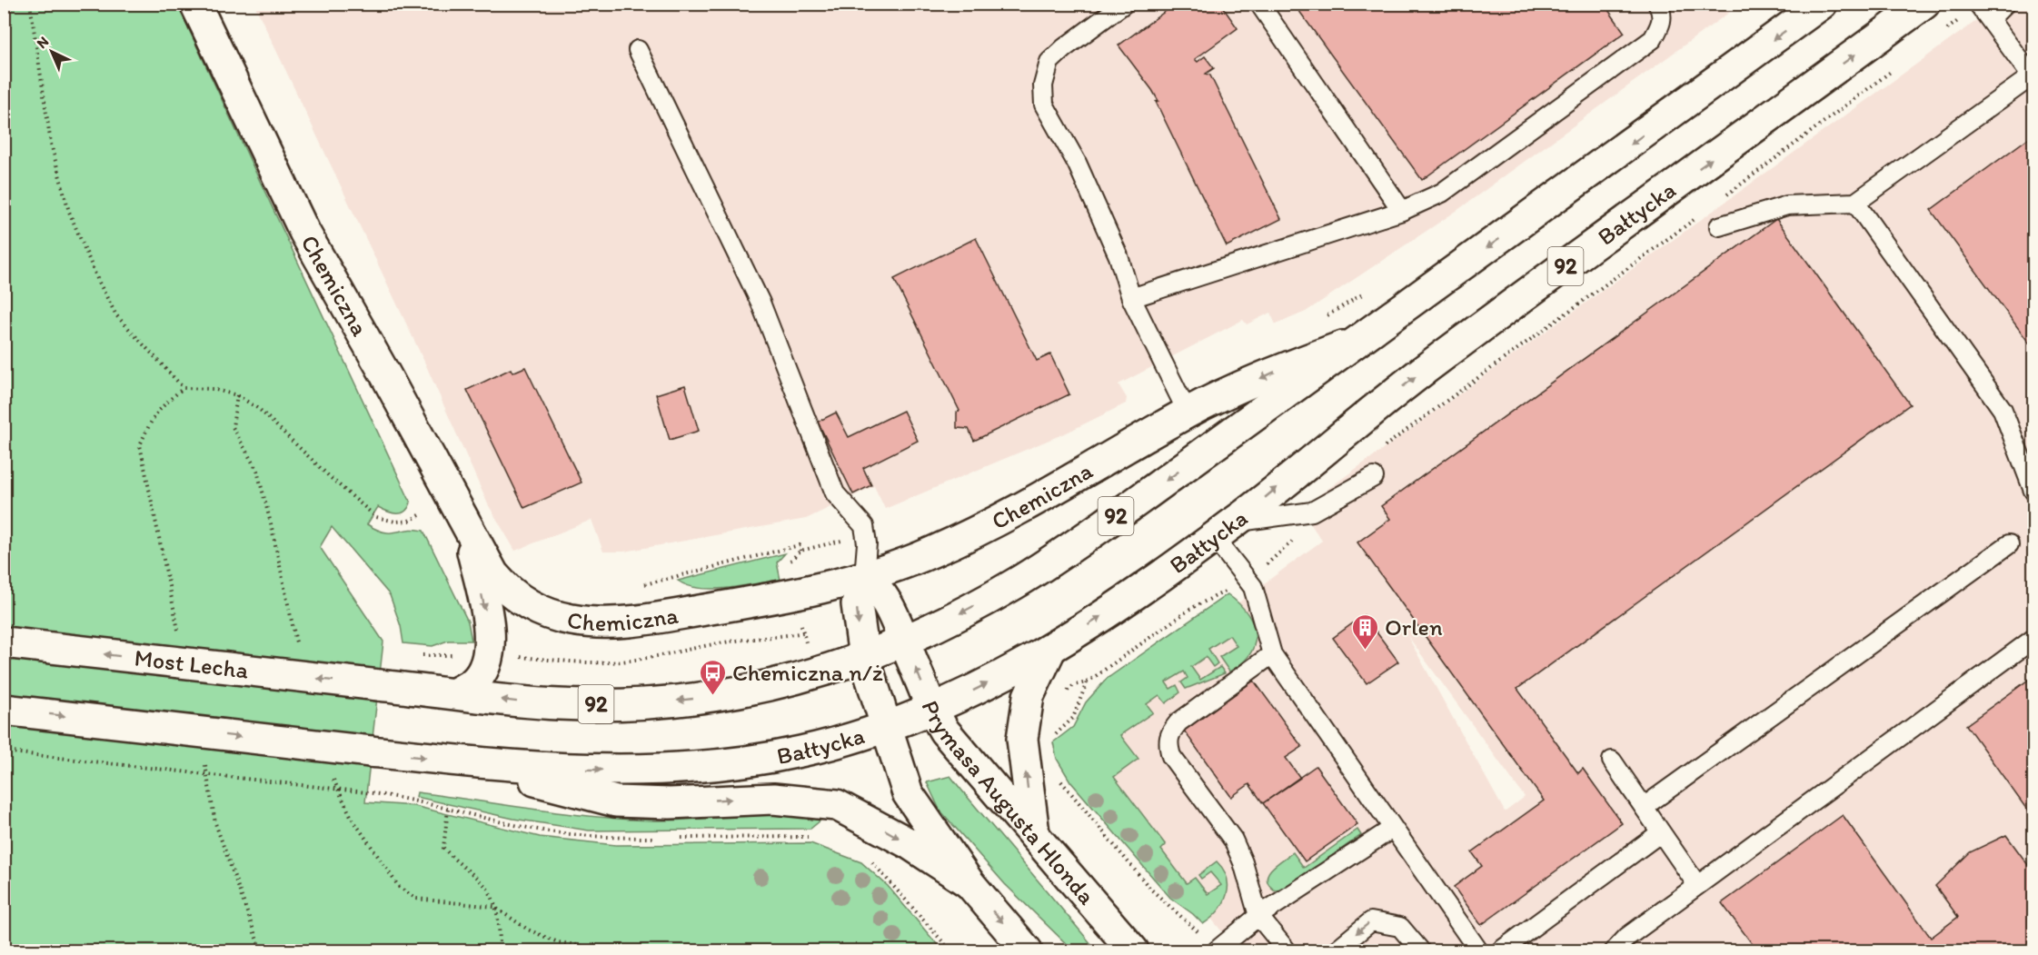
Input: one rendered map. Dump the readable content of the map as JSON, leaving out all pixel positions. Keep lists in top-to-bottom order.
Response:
{
  "streets": {
    "main road": [
      "Bałtycka",
      "92",
      "Chemiczna",
      "Most Lecha",
      "Prymasa Augusta Hlonda"
    ]
  },
  "crossings": [
    ["Bałtycka", "Prymasa Augusta Hlonda"],
    ["92", "Chemiczna"],
    ["92", "Most Lecha"],
    ["92", "Prymasa Augusta Hlonda"],
    ["Chemiczna", "Prymasa Augusta Hlonda"]
  ],
  "one_way": ["Most Lecha"],
  "places": {
    "building": ["Orlen"],
    "bus stop": ["Chemiczna n/ż"]
  },
  "north": "top left"
}
